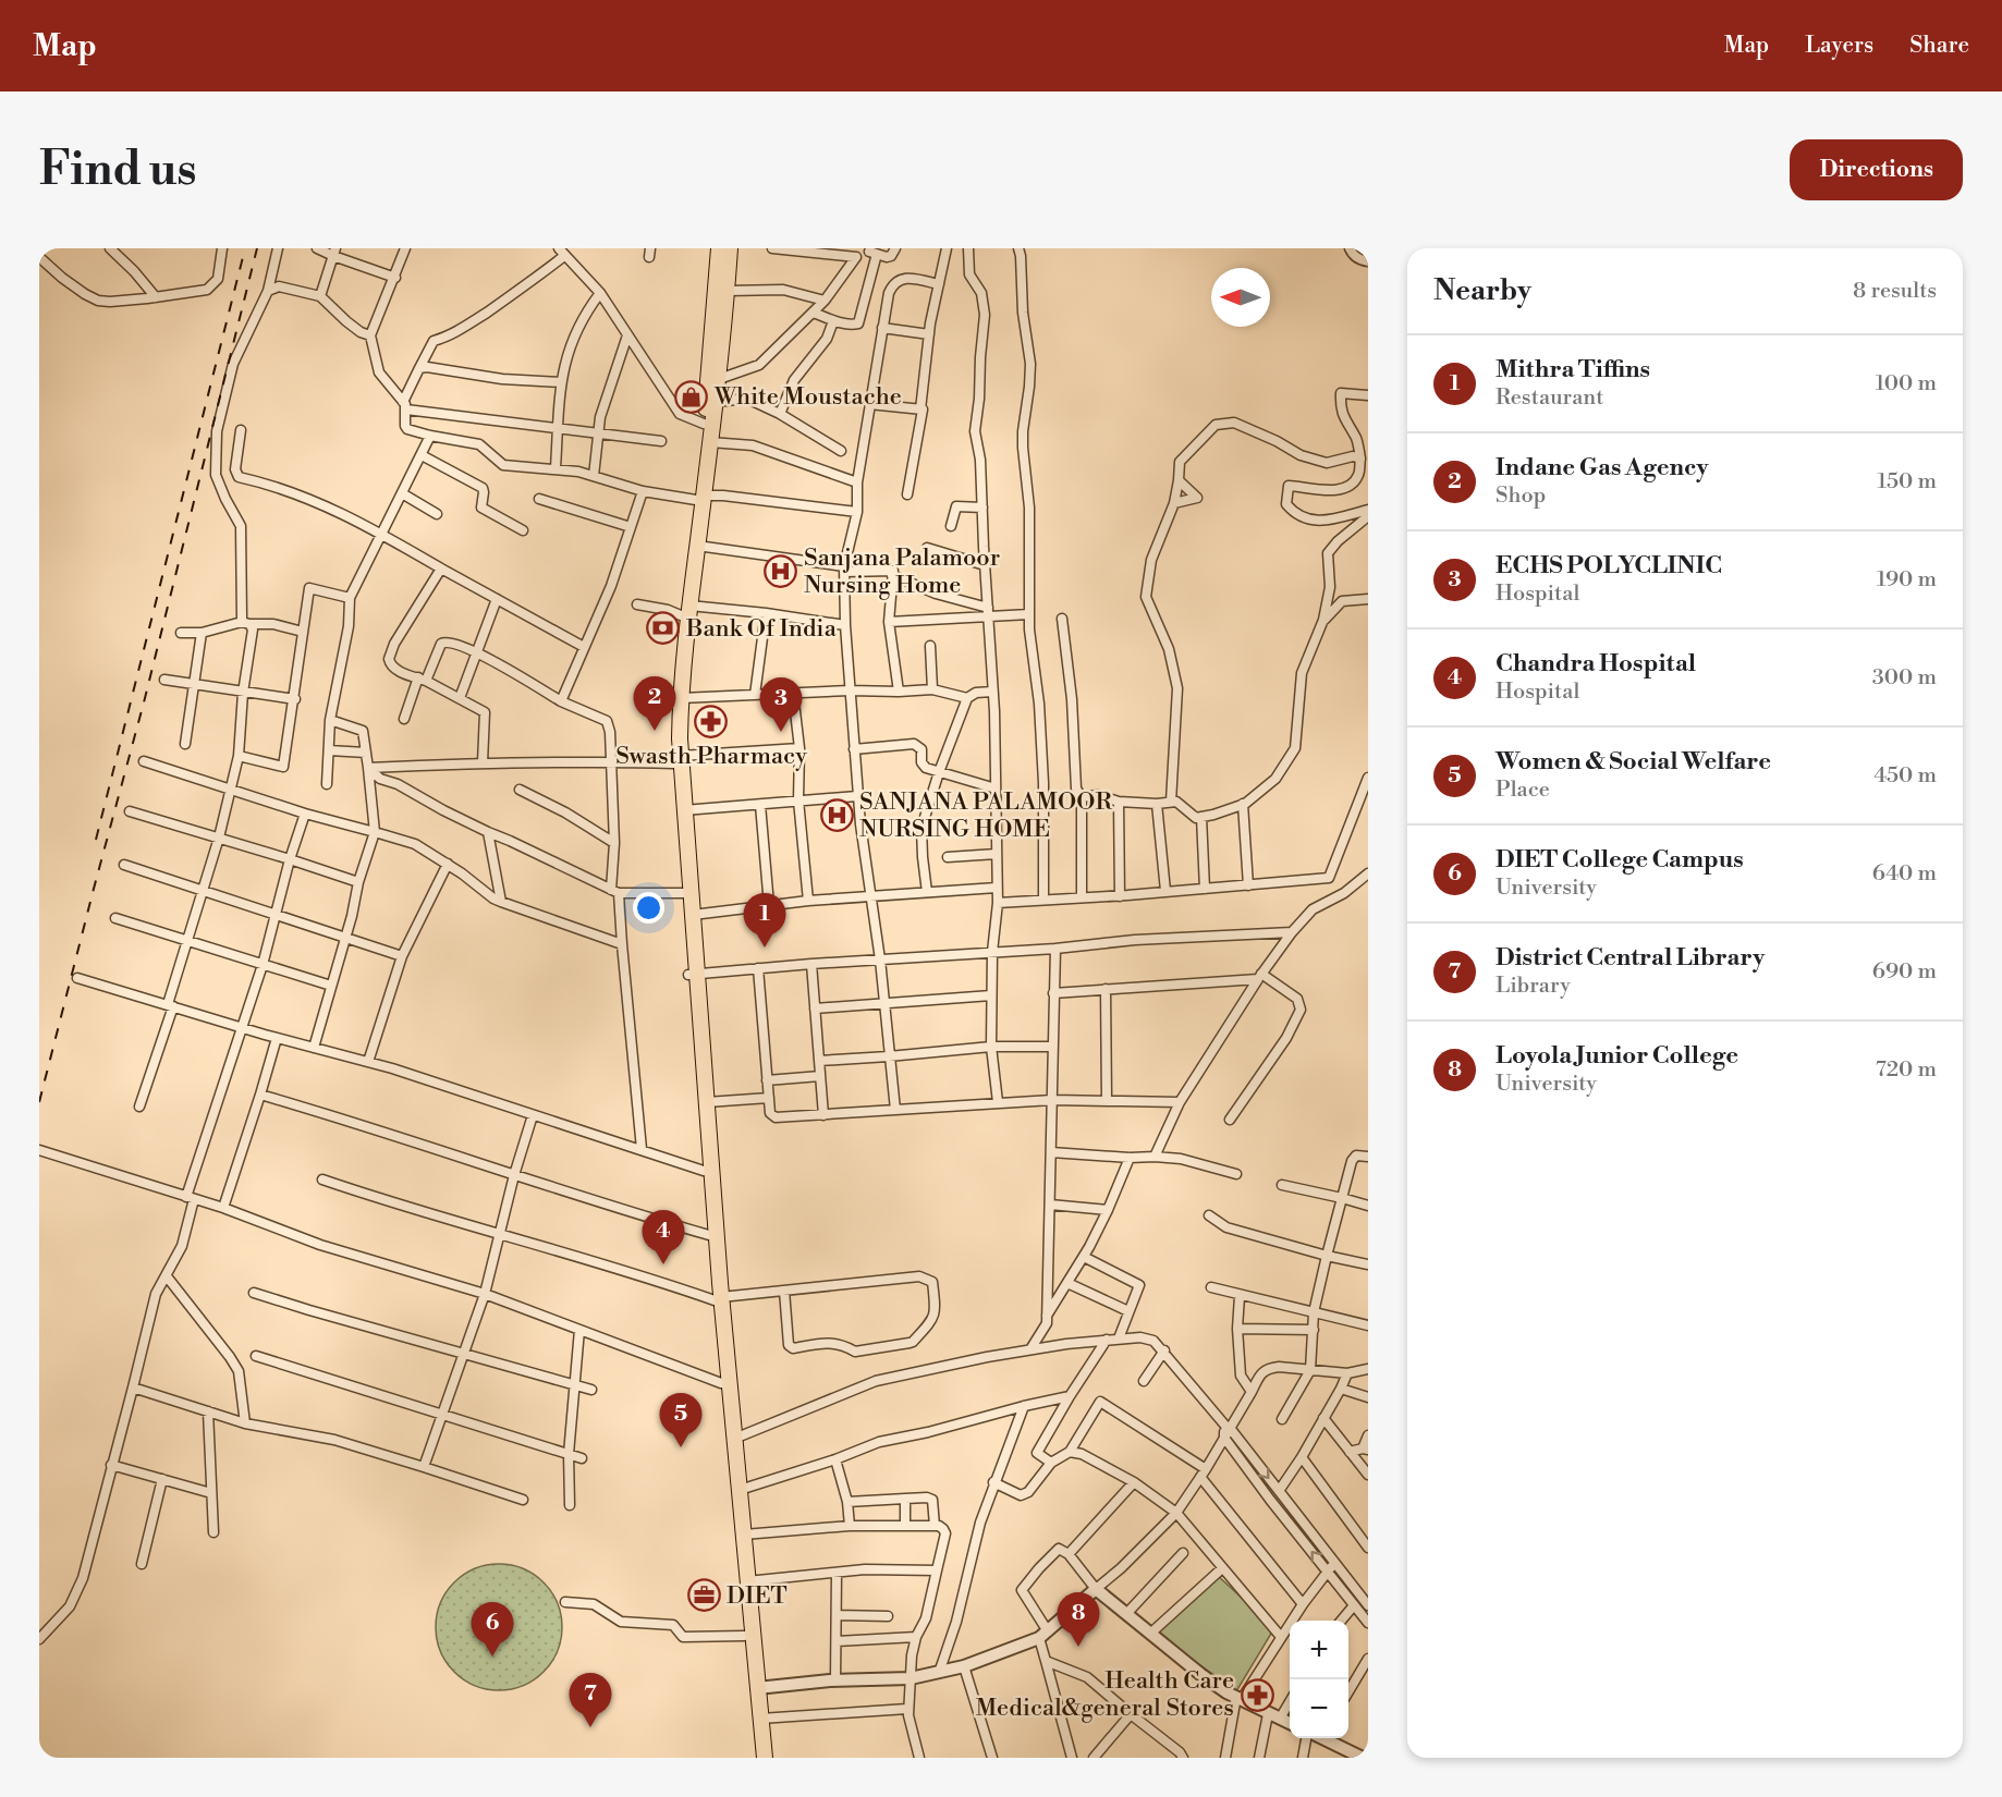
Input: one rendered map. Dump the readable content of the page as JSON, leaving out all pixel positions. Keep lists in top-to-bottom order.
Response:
{
  "places": {
    "shop": ["White Moustache"],
    "hospital": ["Sanjana Palamoor Nursing Home", "SANJANA PALAMOOR NURSING HOME"],
    "bank": ["Bank Of India"],
    "pharmacy": ["Swasth Pharmacy", "Health Care Medical&general Stores"],
    "office": ["DIET"]
  },
  "north": "left",
  "page": {
    "header": "Map",
    "nav": ["Map", "Layers", "Share"],
    "buttons": "Directions",
    "title": "Find us",
    "heading": ["Nearby", "8 results"],
    "list": [
      {
        "mark": "1",
        "name": "Mithra Tiffins",
        "note": "Restaurant",
        "value": "100 m"
      },
      {
        "mark": "2",
        "name": "Indane Gas Agency",
        "note": "Shop",
        "value": "150 m"
      },
      {
        "mark": "3",
        "name": "ECHS POLYCLINIC",
        "note": "Hospital",
        "value": "190 m"
      },
      {
        "mark": "4",
        "name": "Chandra Hospital",
        "note": "Hospital",
        "value": "300 m"
      },
      {
        "mark": "5",
        "name": "Women & Social Welfare",
        "note": "Place",
        "value": "450 m"
      },
      {
        "mark": "6",
        "name": "DIET College Campus",
        "note": "University",
        "value": "640 m"
      },
      {
        "mark": "7",
        "name": "District Central Library",
        "note": "Library",
        "value": "690 m"
      },
      {
        "mark": "8",
        "name": "Loyola Junior College",
        "note": "University",
        "value": "720 m"
      }
    ],
    "pins": [
      "2",
      "3",
      "1",
      "4",
      "5",
      "8",
      "6",
      "7"
    ],
    "map_buttons": ["+", "−"]
  }
}
